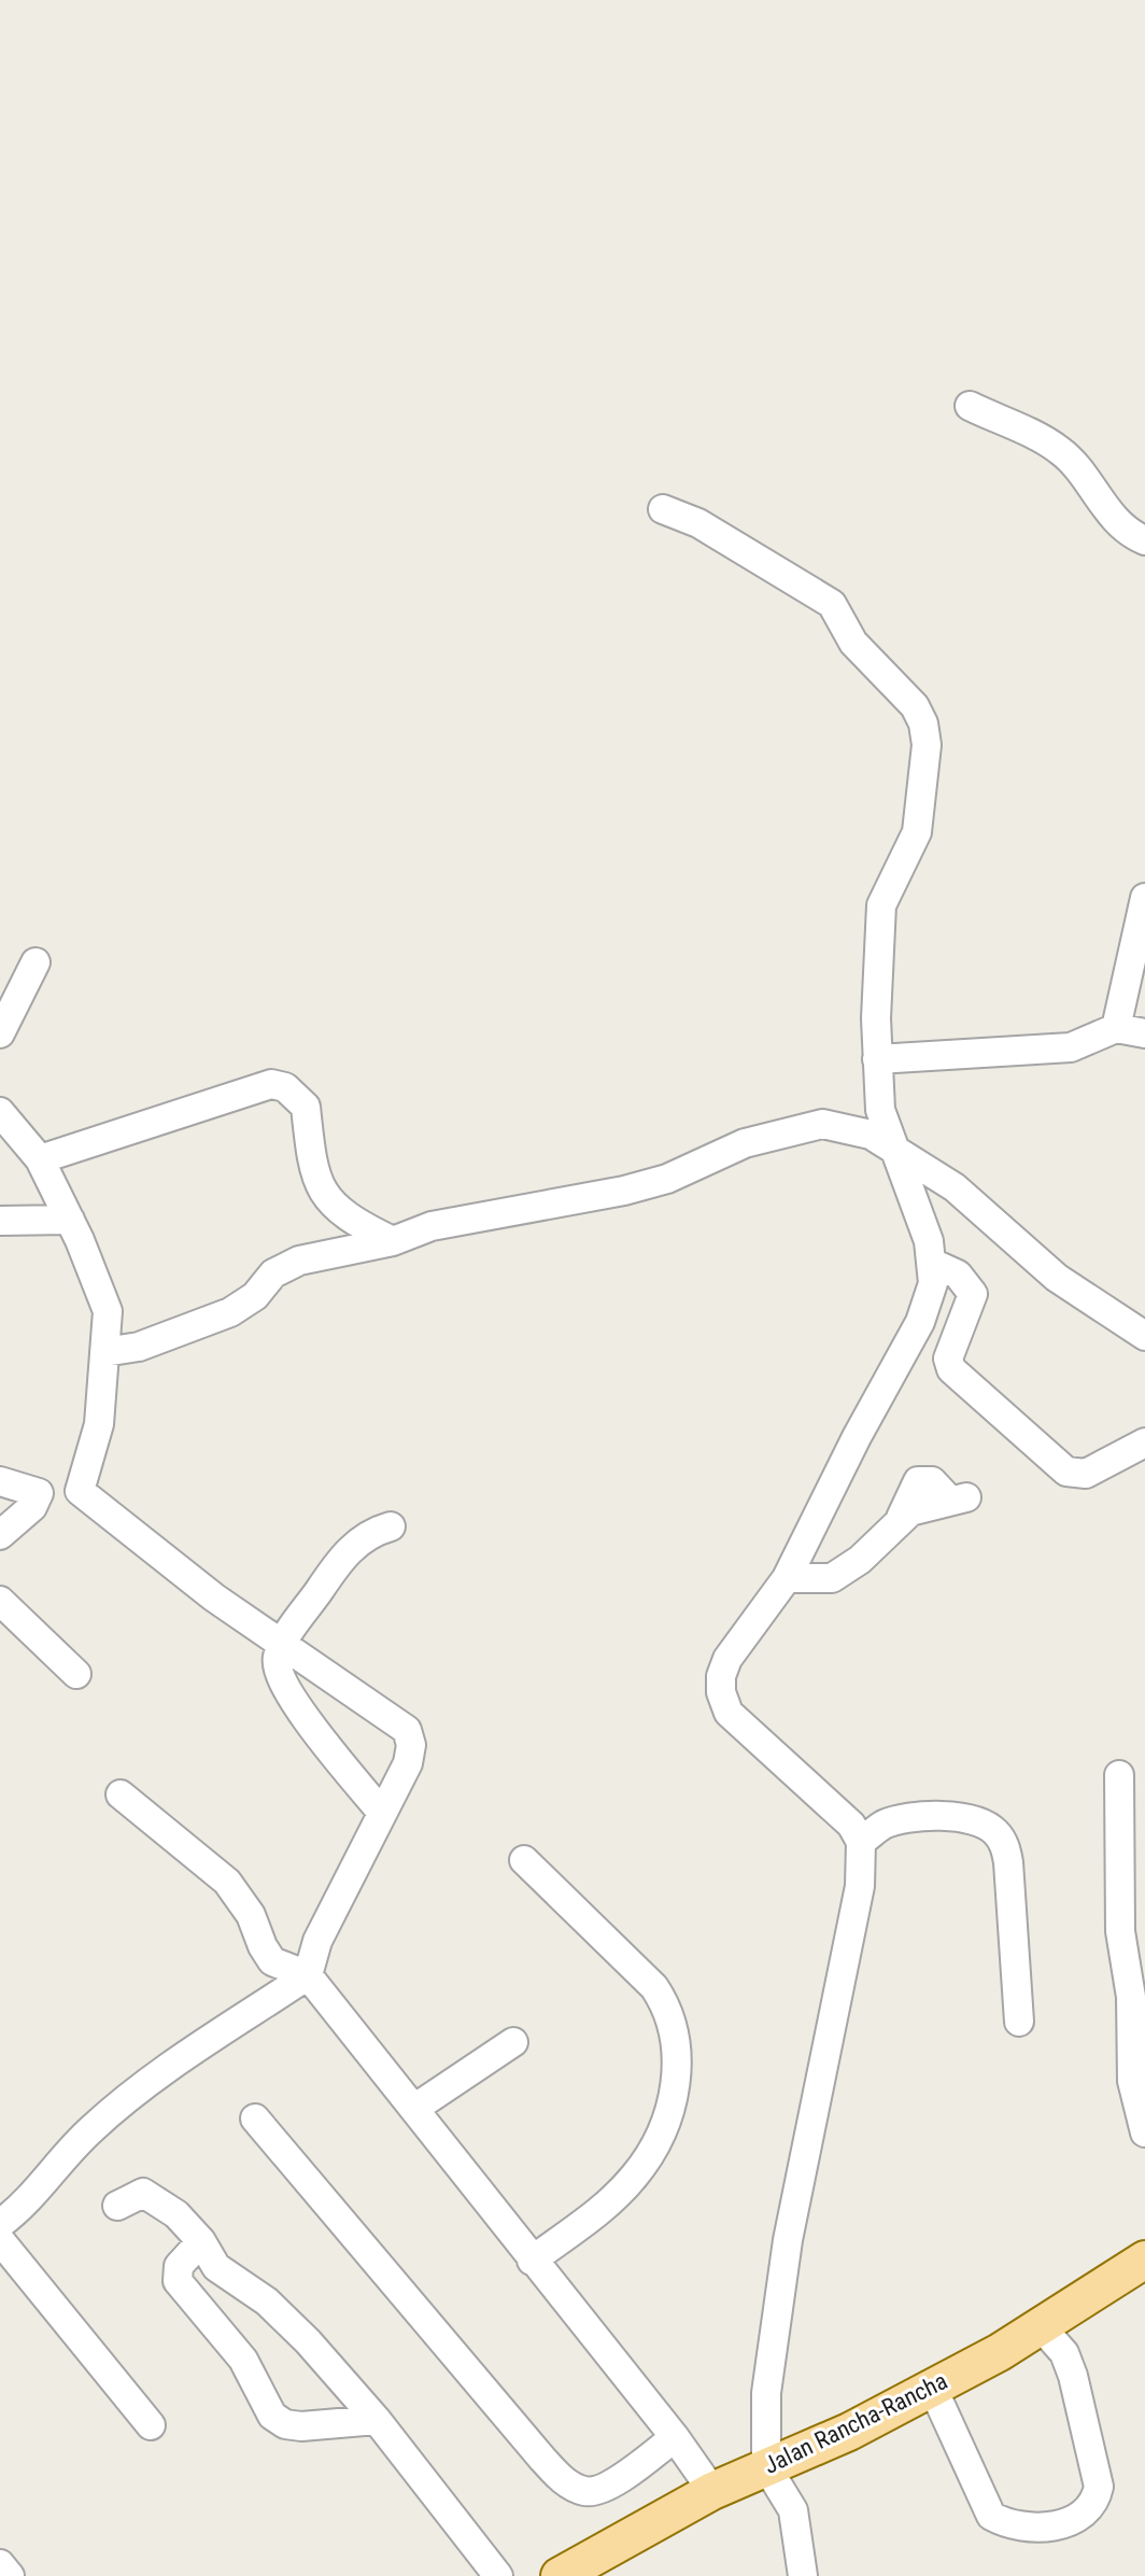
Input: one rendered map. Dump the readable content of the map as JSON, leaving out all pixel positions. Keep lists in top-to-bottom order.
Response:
{
  "streets": {
    "main road": ["Jalan Rancha-Rancha"]
  }
}
